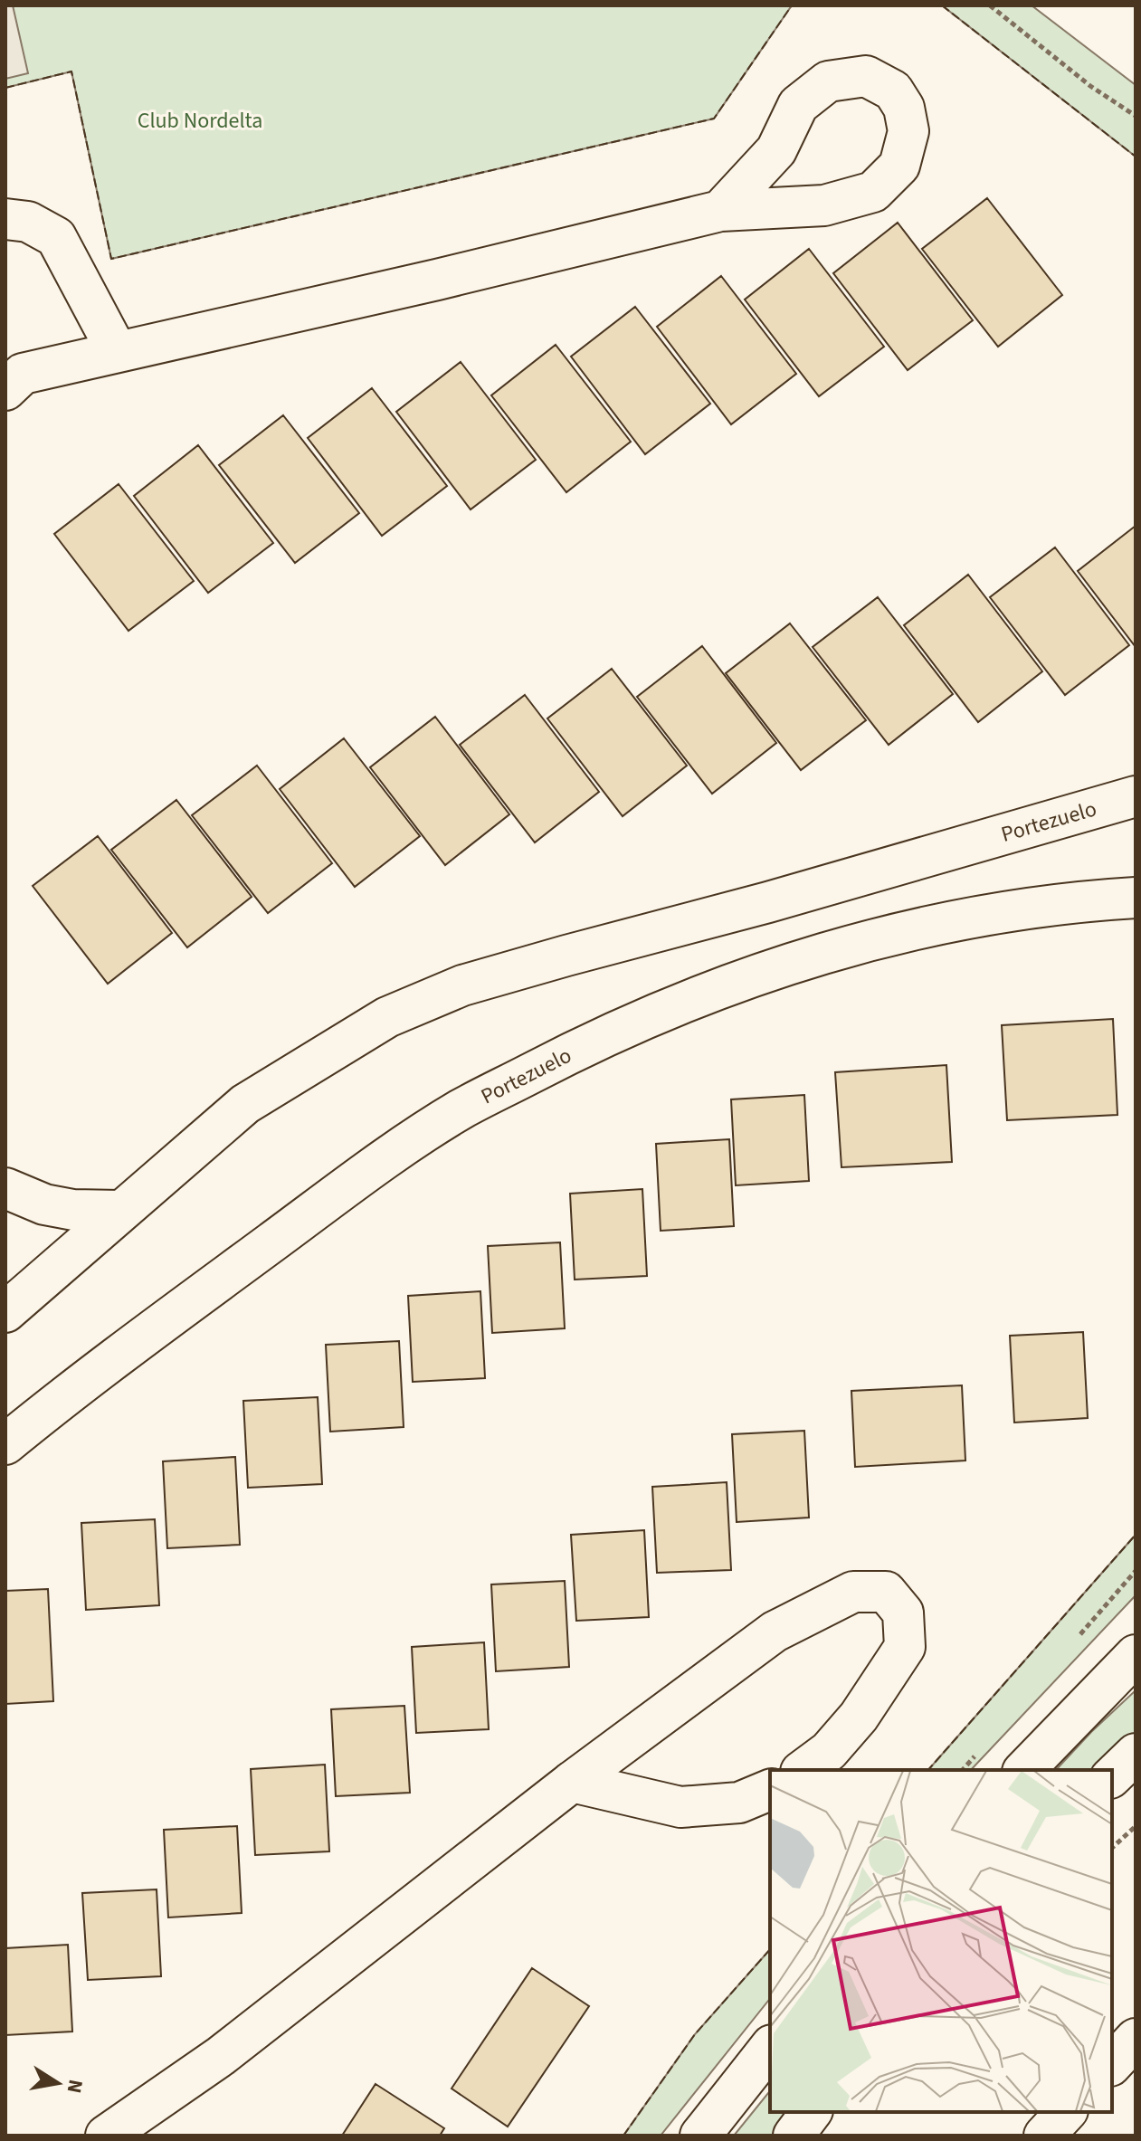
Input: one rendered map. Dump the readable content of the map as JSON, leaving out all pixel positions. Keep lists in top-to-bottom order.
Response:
{
  "streets": {
    "street": ["Portezuelo"]
  },
  "parks": ["Club Nordelta"],
  "north": "right"
}
